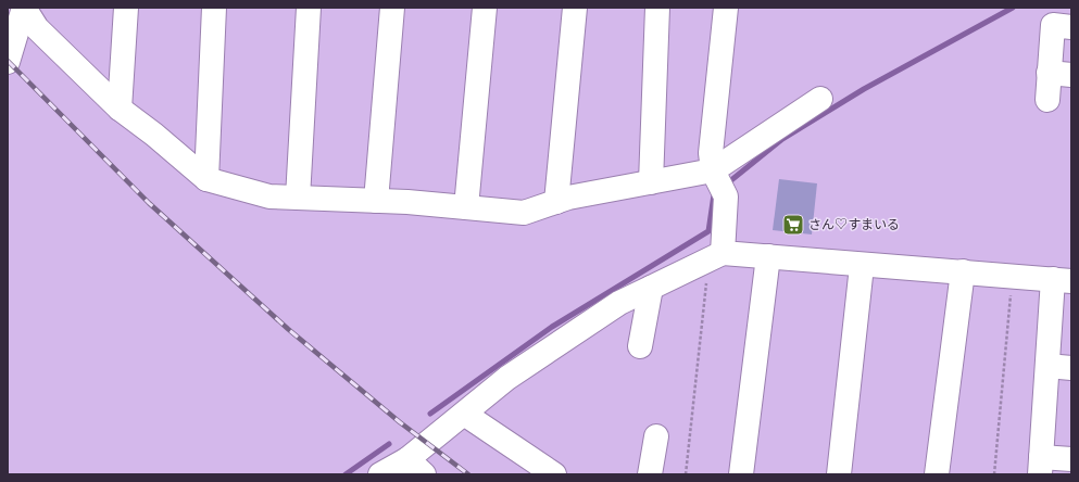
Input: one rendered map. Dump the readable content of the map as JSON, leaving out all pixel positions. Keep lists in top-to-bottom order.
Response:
{
  "places": {
    "supermarket": ["さん♡すまいる"]
  }
}
